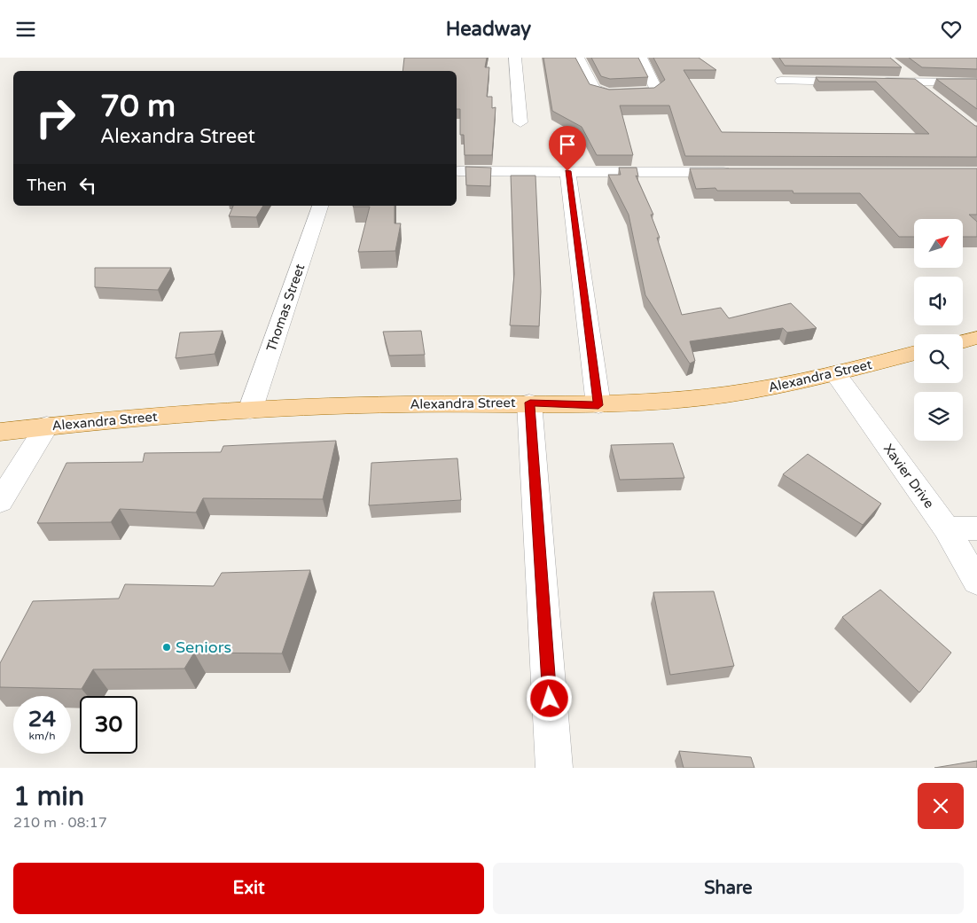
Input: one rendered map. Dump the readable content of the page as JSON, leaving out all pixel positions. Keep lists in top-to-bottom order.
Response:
{
  "streets": {
    "main road": ["Alexandra Street"],
    "street": ["Thomas Street", "Xavier Drive"]
  },
  "crossings": [
    ["Thomas Street", "Alexandra Street"],
    ["Alexandra Street", "Xavier Drive"]
  ],
  "places": ["Seniors"],
  "north": "top right",
  "page": {
    "header": "Headway",
    "turn": ["70 m", "Alexandra Street"],
    "then": "Then",
    "speed": "24 km/h",
    "limit": "30",
    "heading": ["1 min", "210 m · 08:17"],
    "buttons": ["Exit", "Share"]
  }
}
